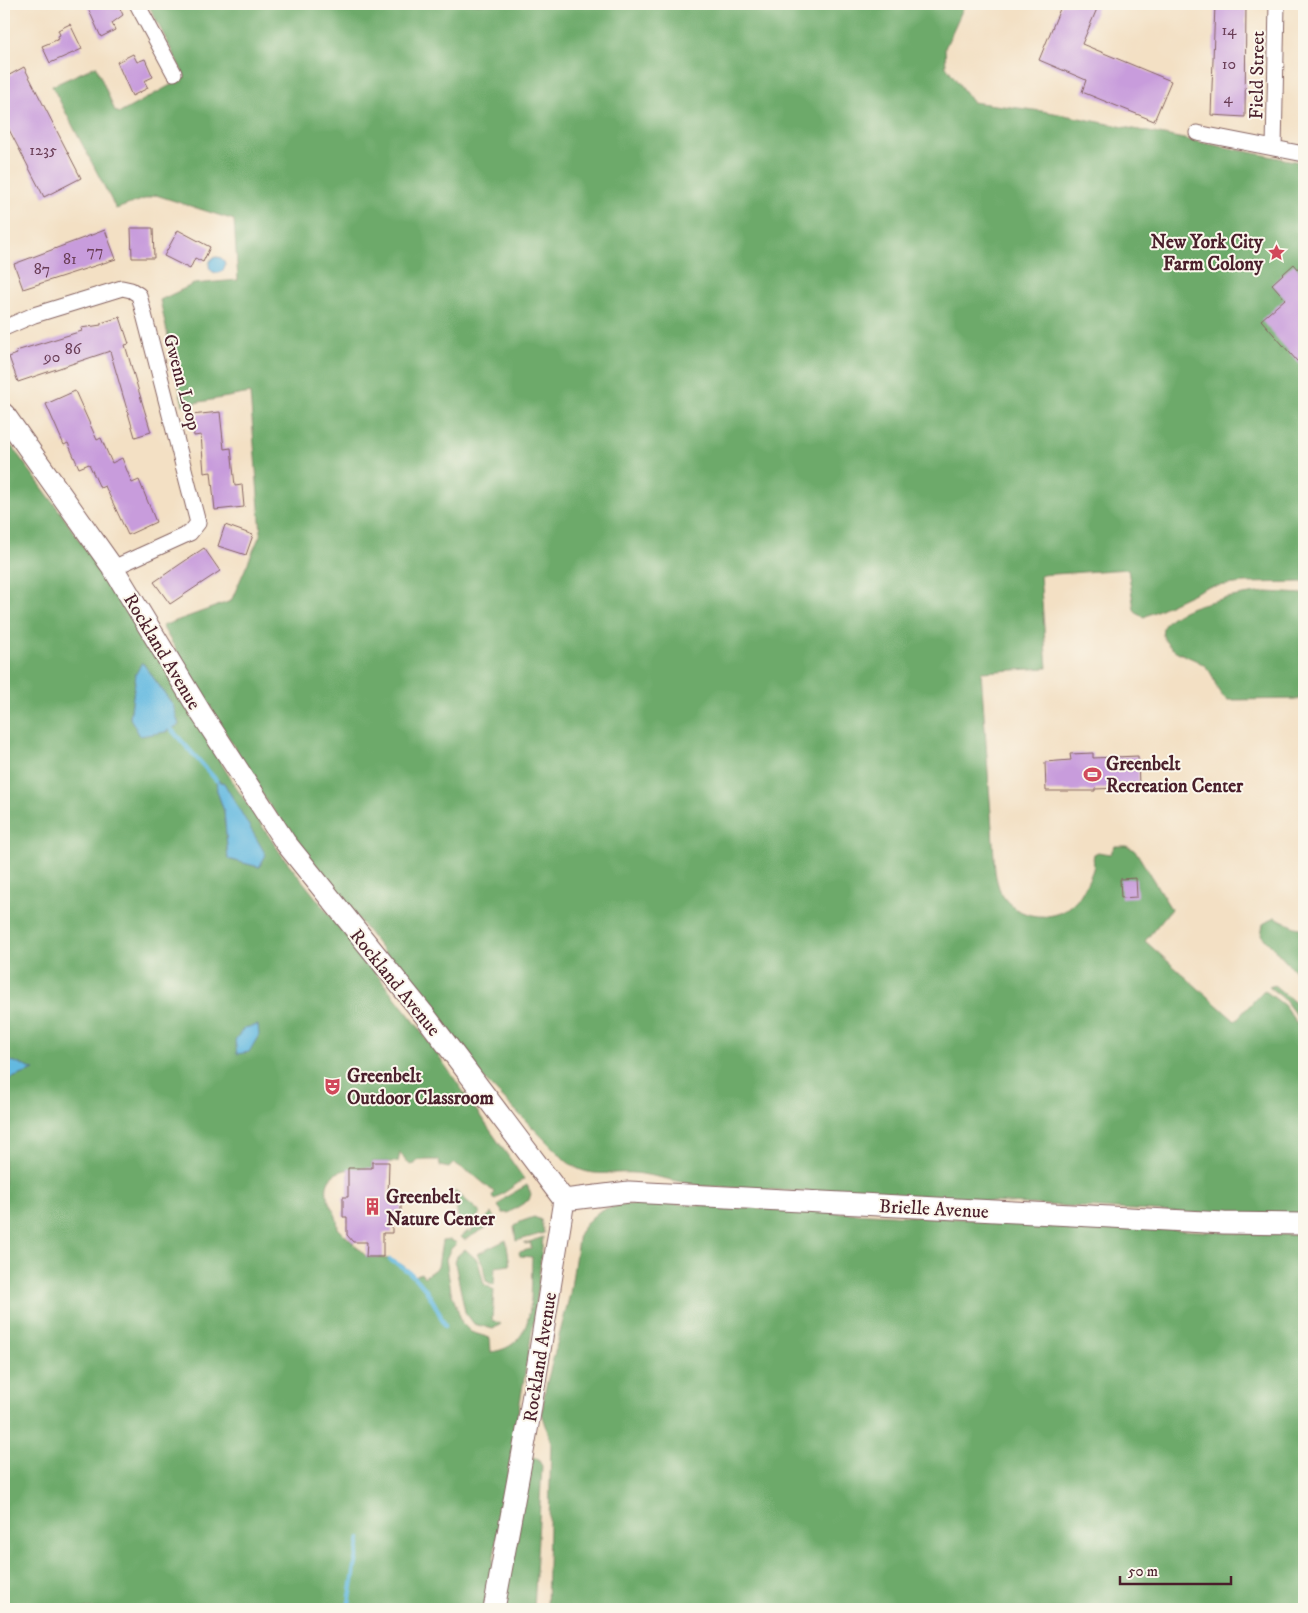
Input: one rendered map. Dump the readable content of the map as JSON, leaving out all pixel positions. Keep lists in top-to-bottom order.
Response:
{
  "streets": {
    "street": [
      "Field Street",
      "Gwenn Loop",
      "Rockland Avenue",
      "Brielle Avenue"
    ]
  },
  "crossings": [
    ["Gwenn Loop", "Rockland Avenue"],
    ["Rockland Avenue", "Brielle Avenue"]
  ],
  "places": {
    "place": ["New York City Farm Colony"],
    "sports": ["Greenbelt Recreation Center"],
    "theatre": ["Greenbelt Outdoor Classroom"],
    "building": ["Greenbelt Nature Center"]
  },
  "house_numbers": [
    "14",
    "10",
    "4",
    "1235",
    "77",
    "81",
    "87",
    "86",
    "90"
  ],
  "scale_bar": "50 m"
}
